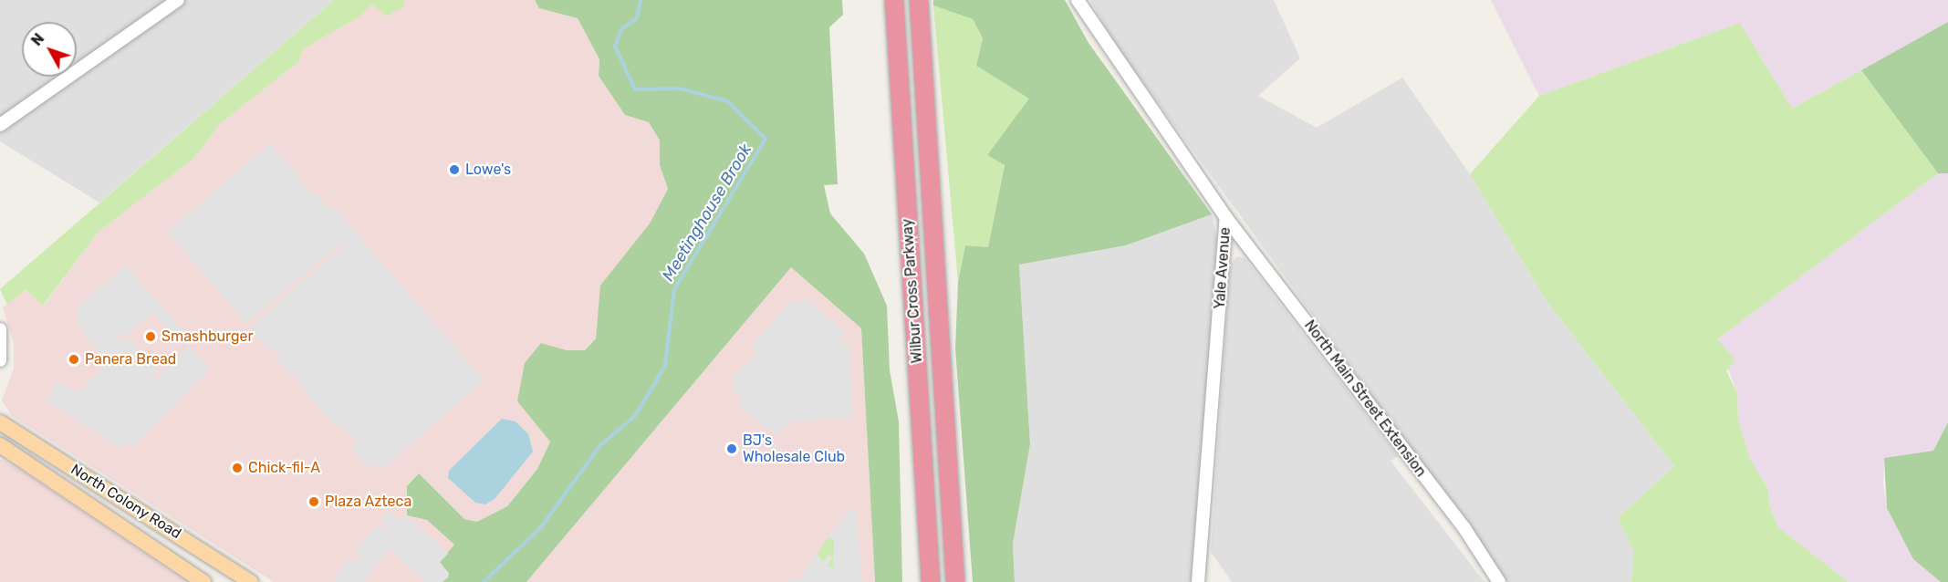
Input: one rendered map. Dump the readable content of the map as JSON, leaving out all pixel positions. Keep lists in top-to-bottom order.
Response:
{
  "streets": {
    "highway": ["Wilbur Cross Parkway"],
    "main road": ["North Colony Road"],
    "street": ["Yale Avenue", "North Main Street Extension"]
  },
  "crossings": [
    ["Yale Avenue", "North Main Street Extension"]
  ],
  "water": ["Meetinghouse Brook"],
  "places": [
    "Lowe's",
    "Smashburger",
    "Panera Bread",
    "BJ's Wholesale Club",
    "Chick-fil-A",
    "Plaza Azteca"
  ],
  "north": "top left"
}
